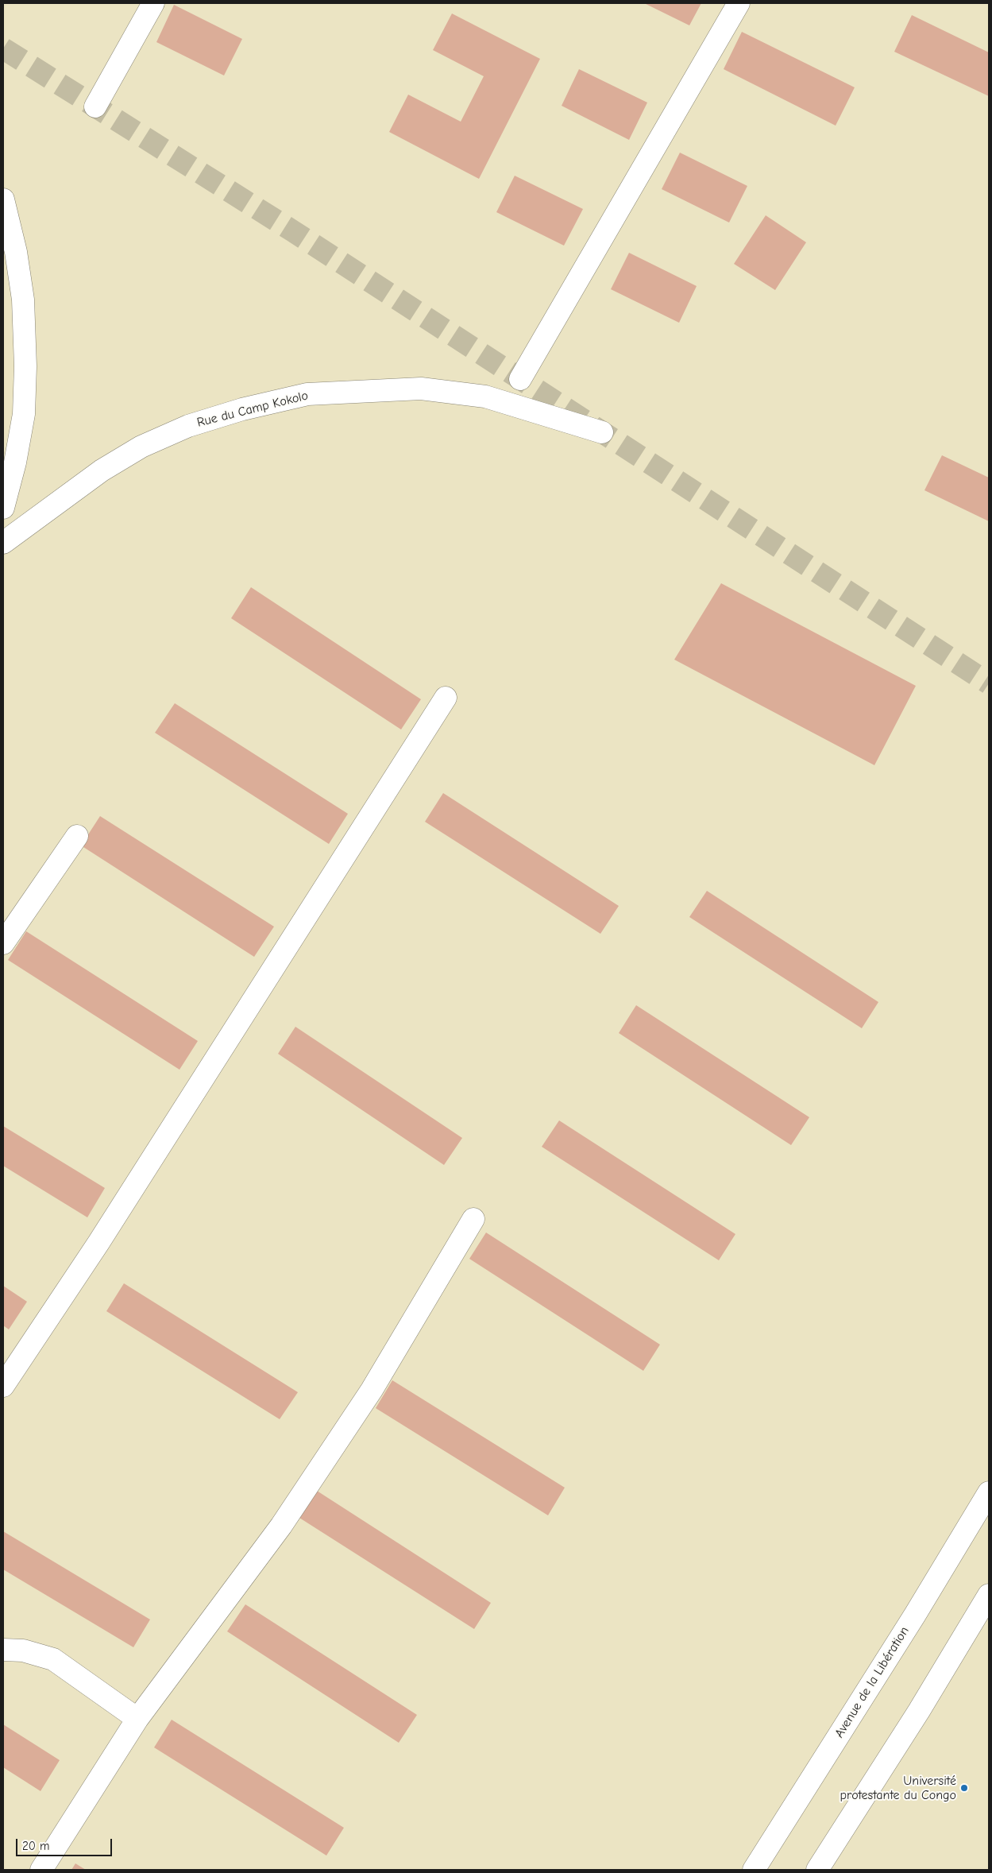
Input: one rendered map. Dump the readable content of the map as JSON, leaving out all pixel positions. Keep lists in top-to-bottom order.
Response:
{
  "streets": {
    "street": ["Rue du Camp Kokolo", "Avenue de la Libération"]
  },
  "places": ["Université protestante du Congo"],
  "scale_bar": "20 m"
}
